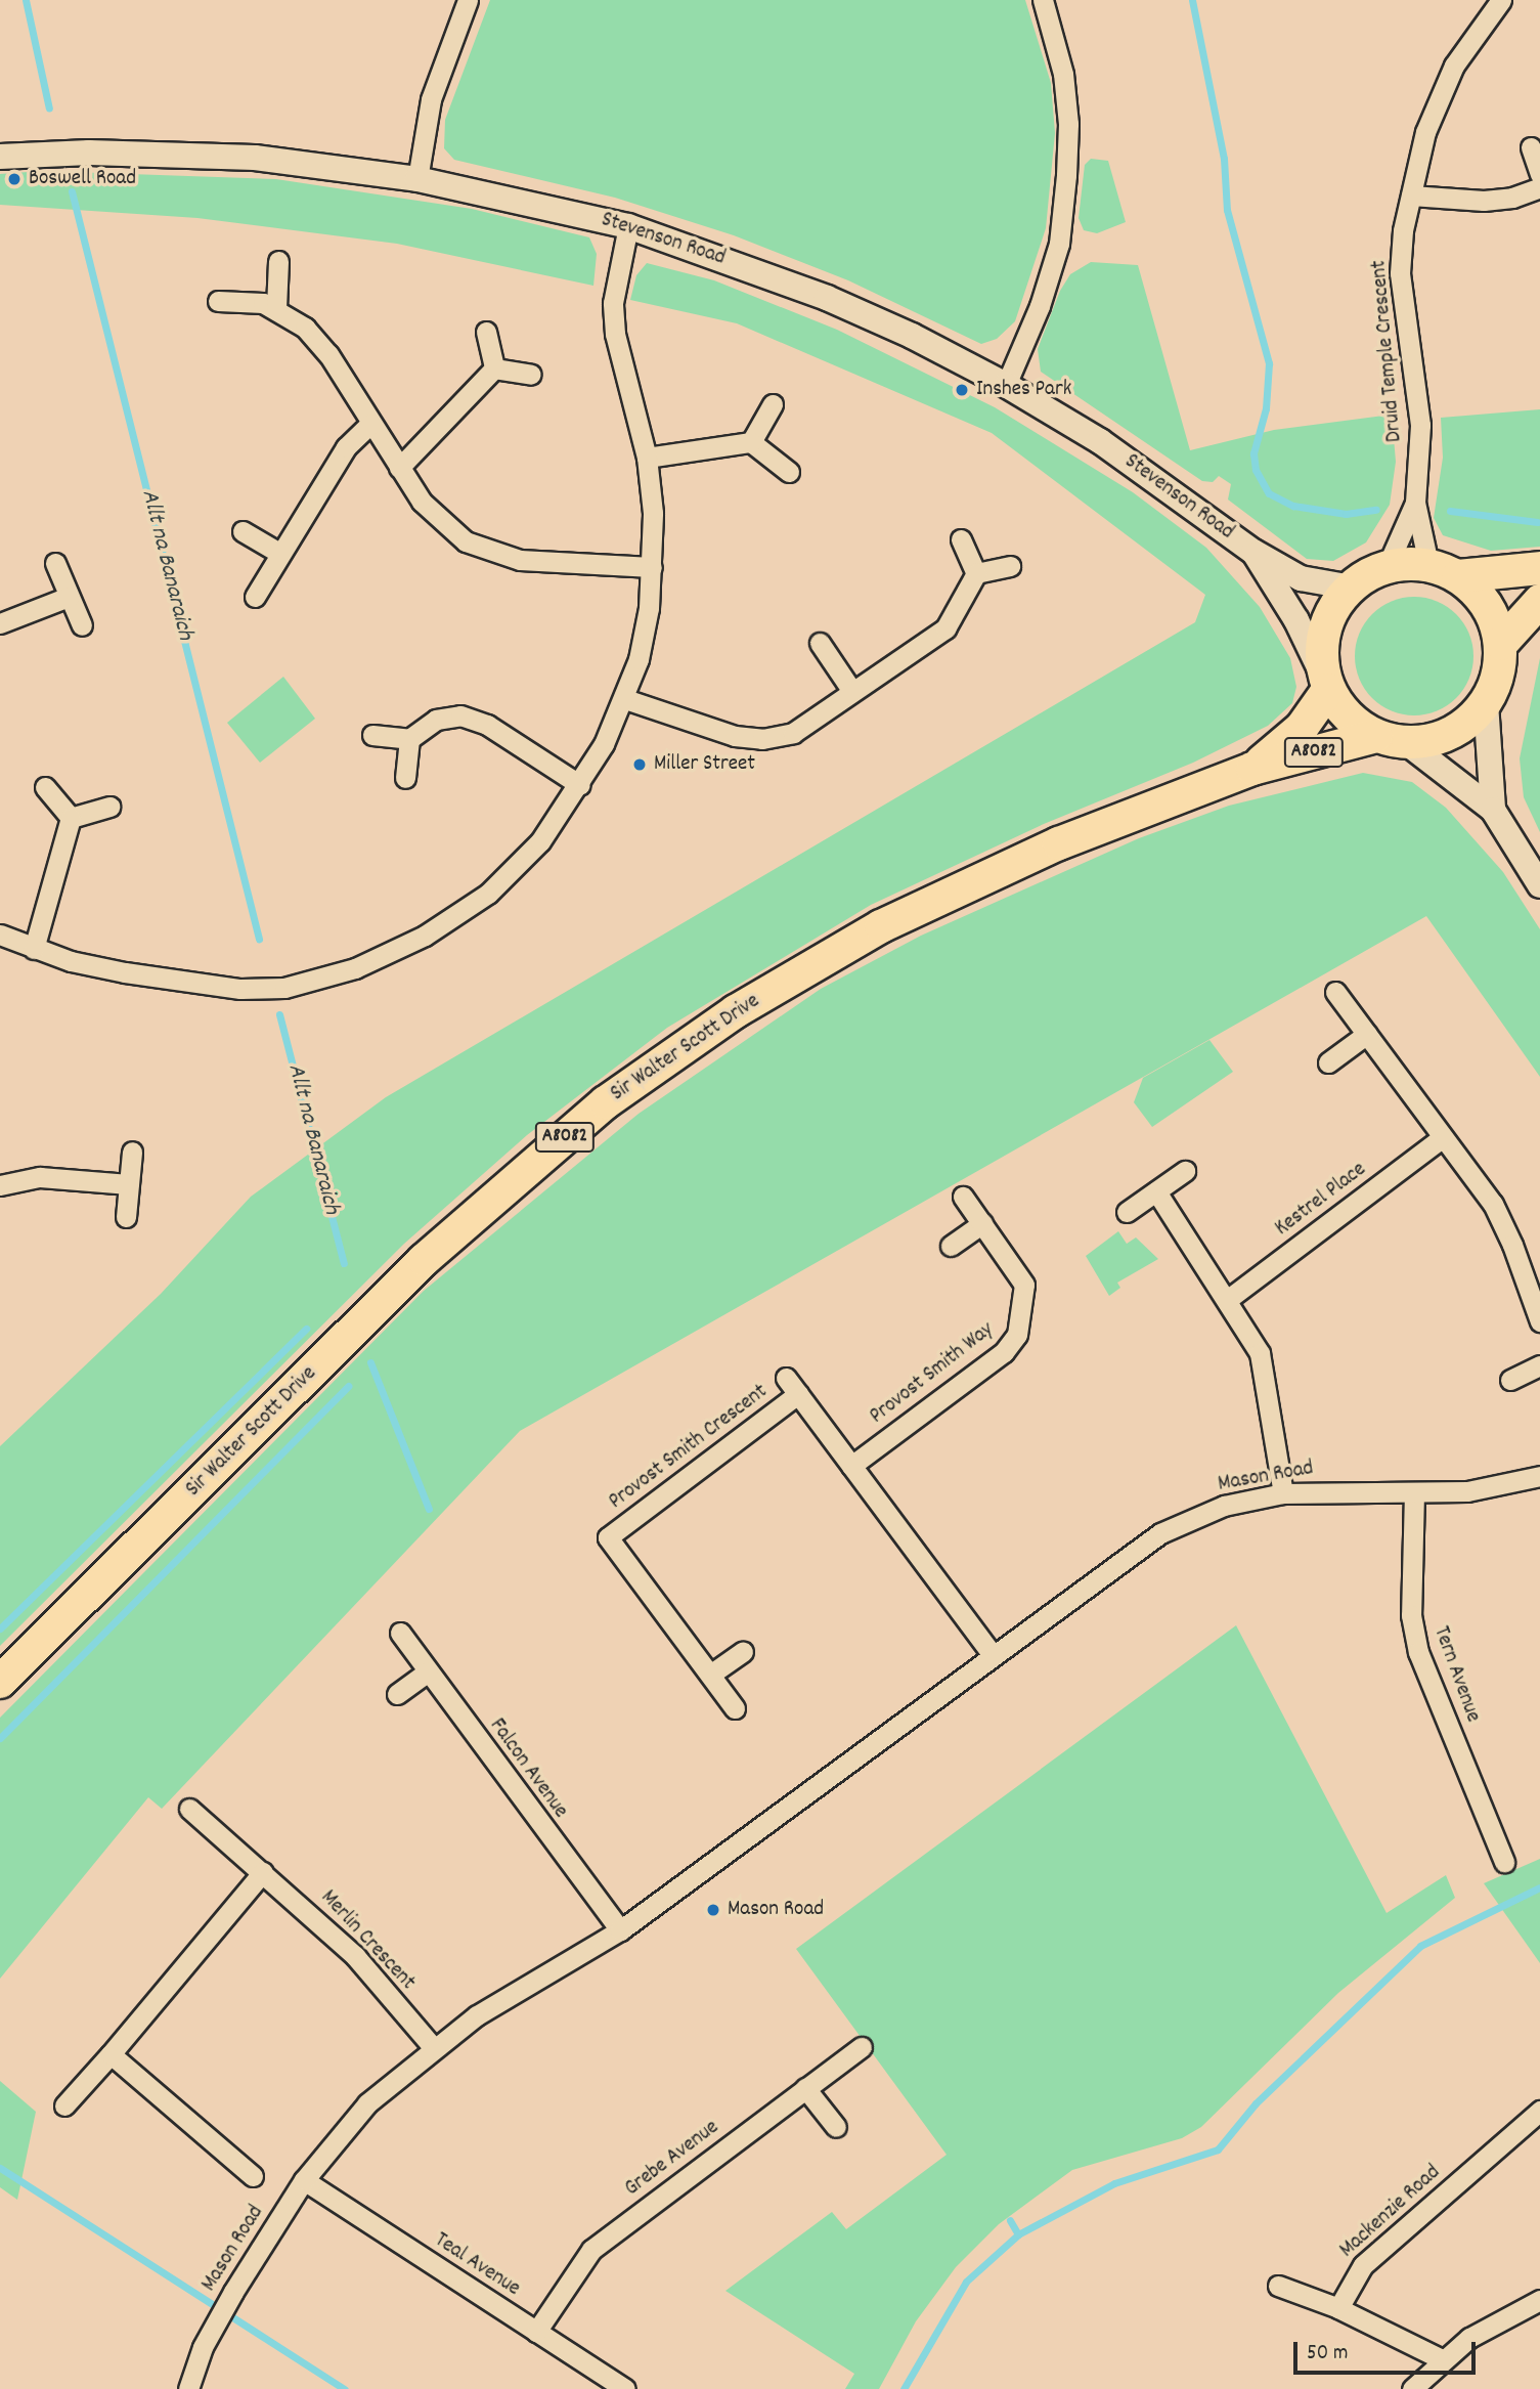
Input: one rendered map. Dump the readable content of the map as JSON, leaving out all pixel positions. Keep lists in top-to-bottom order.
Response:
{
  "streets": {
    "main road": ["A8082", "Sir Walter Scott Drive"],
    "street": [
      "Stevenson Road",
      "Druid Temple Crescent",
      "Kestrel Place",
      "Provost Smith Way",
      "Provost Smith Crescent",
      "Mason Road",
      "Tern Avenue",
      "Falcon Avenue",
      "Merlin Crescent",
      "Grebe Avenue",
      "Mackenzie Road",
      "Teal Avenue"
    ]
  },
  "crossings": [
    ["Stevenson Road", "Druid Temple Crescent"],
    ["Stevenson Road", "A8082"],
    ["Stevenson Road", "Sir Walter Scott Drive"],
    ["Druid Temple Crescent", "A8082"],
    ["Druid Temple Crescent", "Sir Walter Scott Drive"],
    ["A8082", "Sir Walter Scott Drive"],
    ["Provost Smith Way", "Provost Smith Crescent"],
    ["Provost Smith Crescent", "Mason Road"],
    ["Mason Road", "Tern Avenue"],
    ["Mason Road", "Falcon Avenue"],
    ["Mason Road", "Merlin Crescent"],
    ["Mason Road", "Teal Avenue"],
    ["Grebe Avenue", "Teal Avenue"]
  ],
  "water": ["Allt na Banaraich"],
  "places": [
    "Boswell Road",
    "Inshes Park",
    "Miller Street",
    "Mason Road"
  ],
  "scale_bar": "50 m"
}
